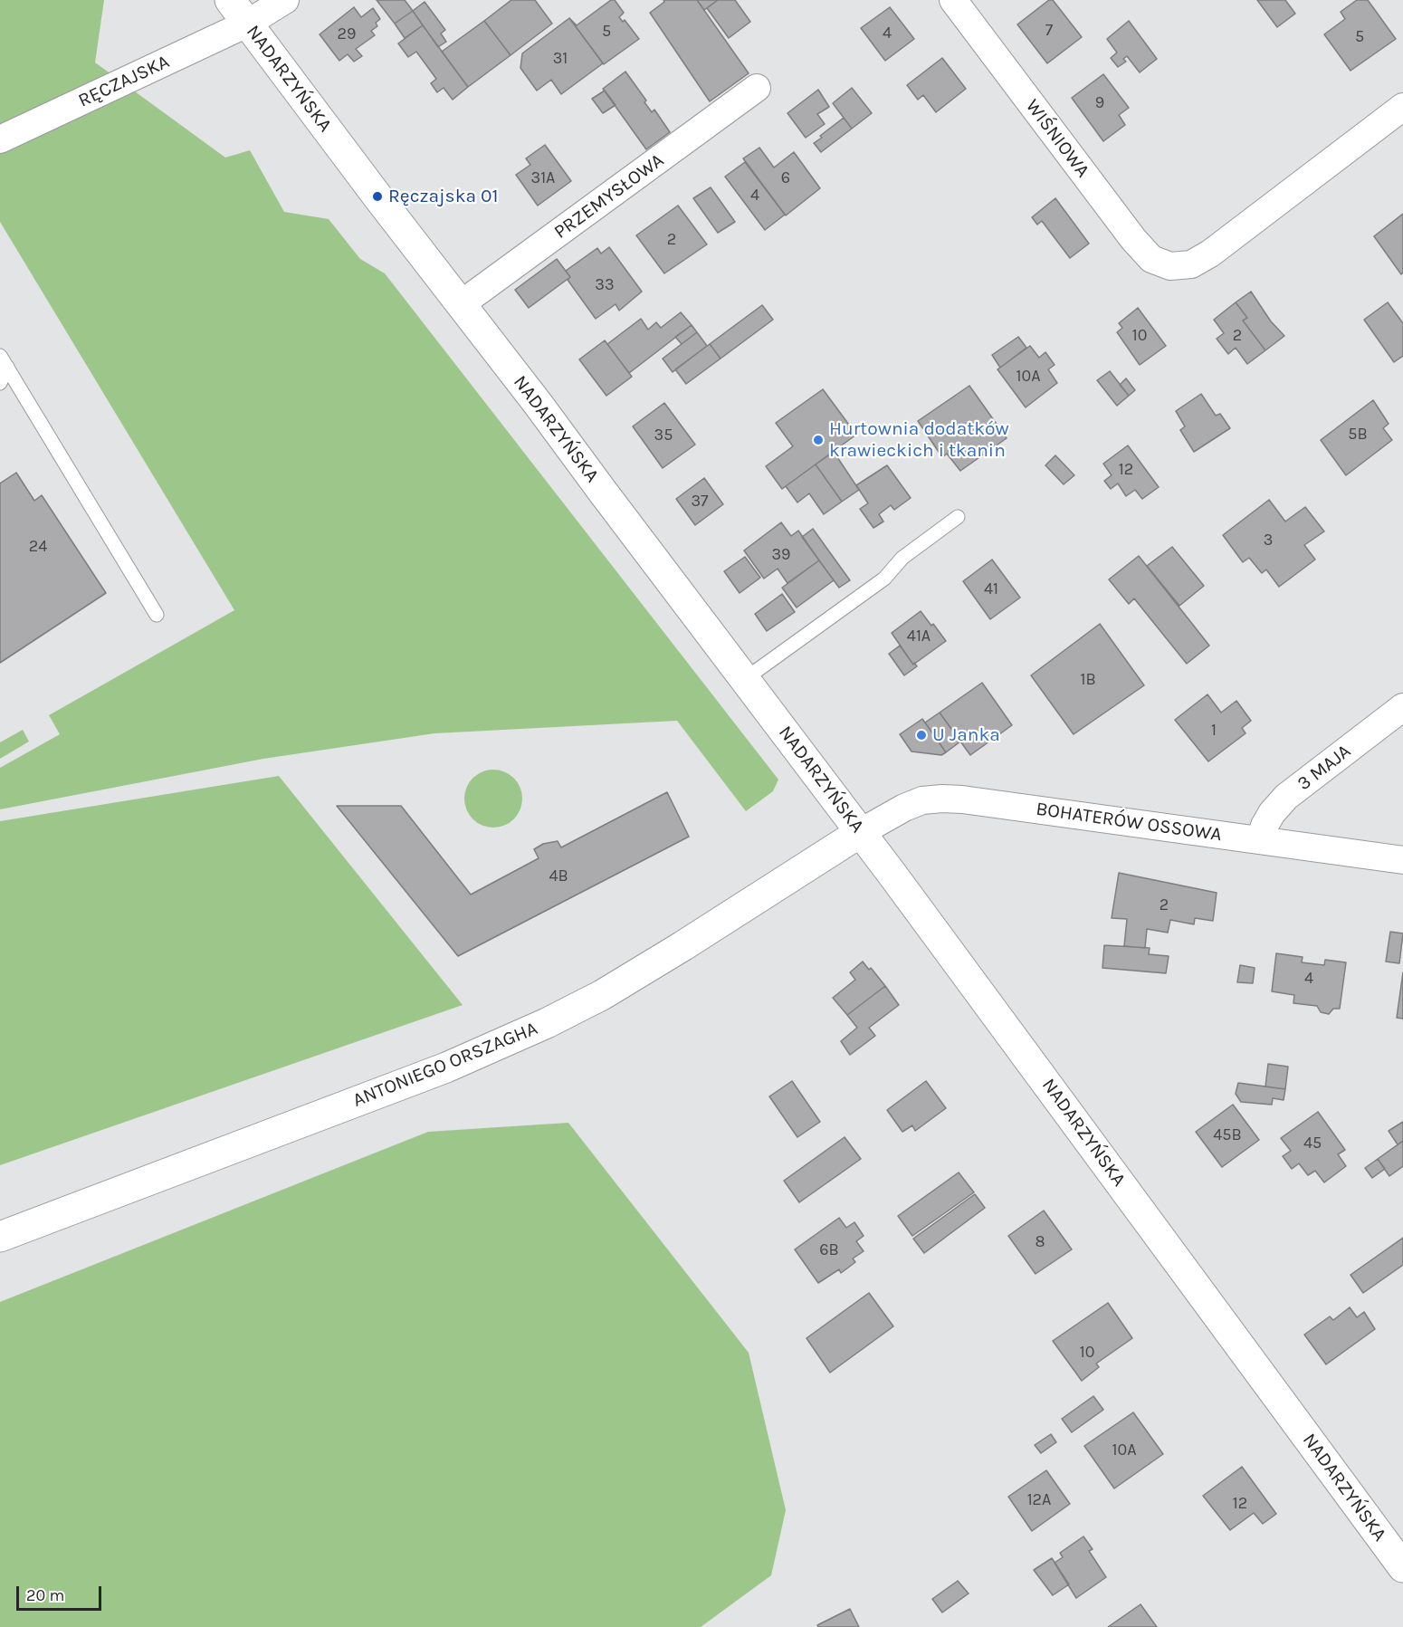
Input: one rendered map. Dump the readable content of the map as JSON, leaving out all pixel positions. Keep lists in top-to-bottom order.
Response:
{
  "streets": {
    "main road": ["NADARZYŃSKA", "ANTONIEGO ORSZAGHA"],
    "street": [
      "RĘCZAJSKA",
      "WIŚNIOWA",
      "PRZEMYSŁOWA",
      "3 MAJA",
      "BOHATERÓW OSSOWA"
    ]
  },
  "crossings": [
    ["NADARZYŃSKA", "RĘCZAJSKA"],
    ["NADARZYŃSKA", "PRZEMYSŁOWA"],
    ["NADARZYŃSKA", "BOHATERÓW OSSOWA"],
    ["NADARZYŃSKA", "ANTONIEGO ORSZAGHA"],
    ["3 MAJA", "BOHATERÓW OSSOWA"],
    ["BOHATERÓW OSSOWA", "ANTONIEGO ORSZAGHA"]
  ],
  "places": ["Ręczajska 01", "Hurtownia dodatków krawieckich i tkanin", "U Janka"],
  "house_numbers": [
    "7",
    "5",
    "4",
    "29",
    "5",
    "31",
    "9",
    "31A",
    "6",
    "4",
    "2",
    "33",
    "10",
    "2",
    "10A",
    "5B",
    "35",
    "12",
    "37",
    "3",
    "24",
    "39",
    "41",
    "41A",
    "1B",
    "1",
    "4B",
    "2",
    "4",
    "45B",
    "45",
    "8",
    "6B",
    "10",
    "10A",
    "12A",
    "12"
  ],
  "scale_bar": "20 m"
}
